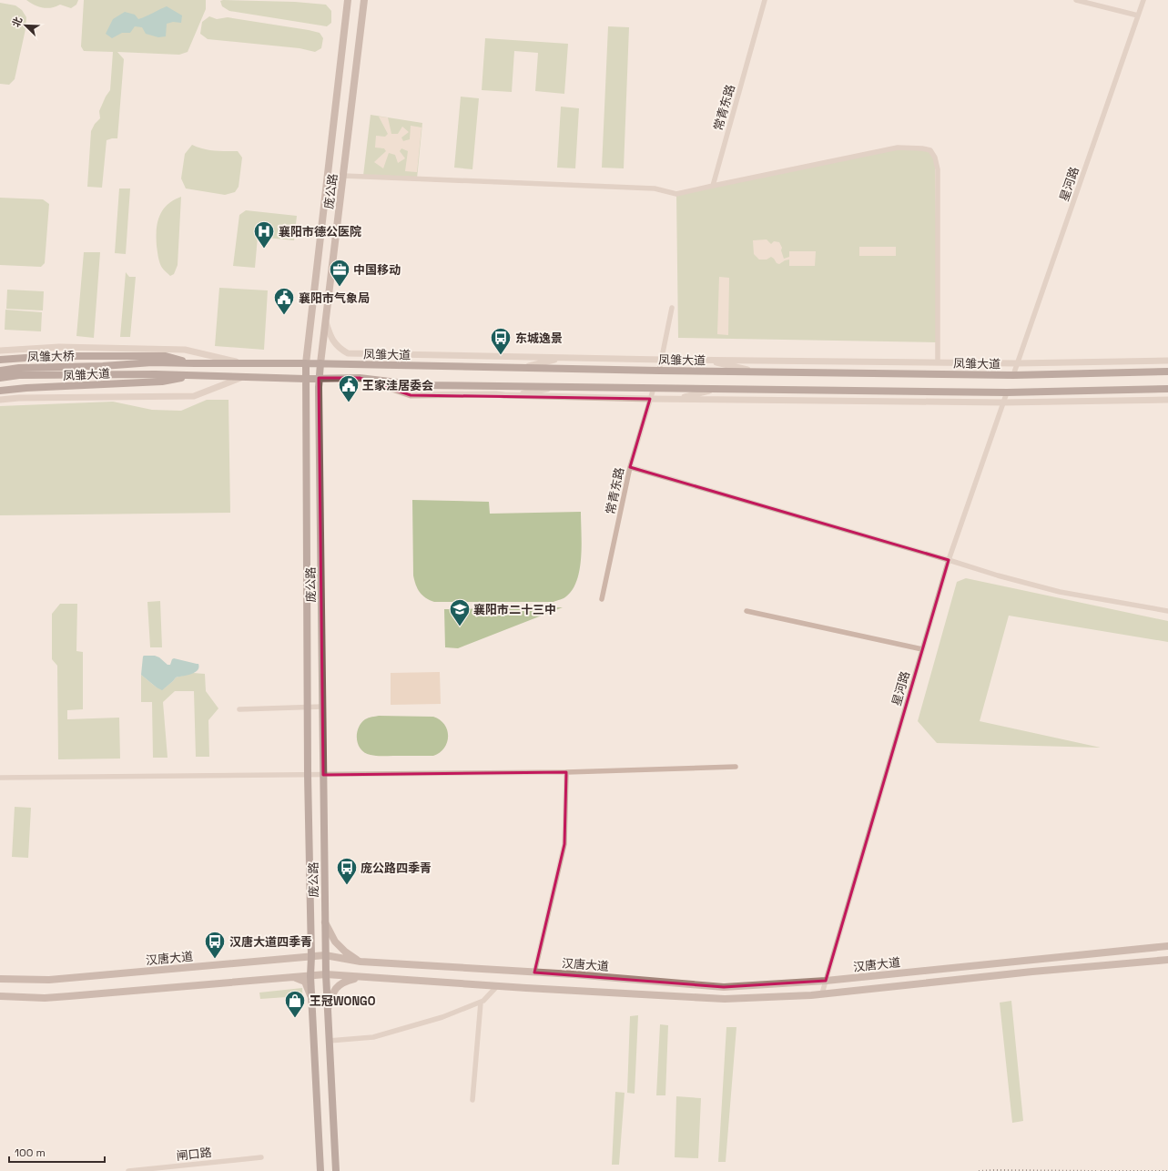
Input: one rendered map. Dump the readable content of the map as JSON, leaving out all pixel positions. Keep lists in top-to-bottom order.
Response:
{
  "streets": {
    "main road": [
      "庞公路",
      "凤雏大道",
      "凤雏大桥",
      "汉唐大道"
    ],
    "street": ["常青东路", "星河路", "闸口路"]
  },
  "crossings": [
    ["常青东路", "凤雏大道"],
    ["星河路", "凤雏大道"],
    ["星河路", "汉唐大道"],
    ["庞公路", "凤雏大道"],
    ["庞公路", "汉唐大道"],
    ["凤雏大道", "凤雏大桥"]
  ],
  "places": {
    "hospital": ["襄阳市德公医院"],
    "office": ["中国移动"],
    "public building": ["襄阳市气象局", "王家洼居委会"],
    "bus stop": ["东城逸景", "庞公路四季青", "汉唐大道四季青"],
    "school or university": ["襄阳市二十三中"],
    "shop": ["王冠WONGO"]
  },
  "scale_bar": "100 m",
  "north": "top left"
}
